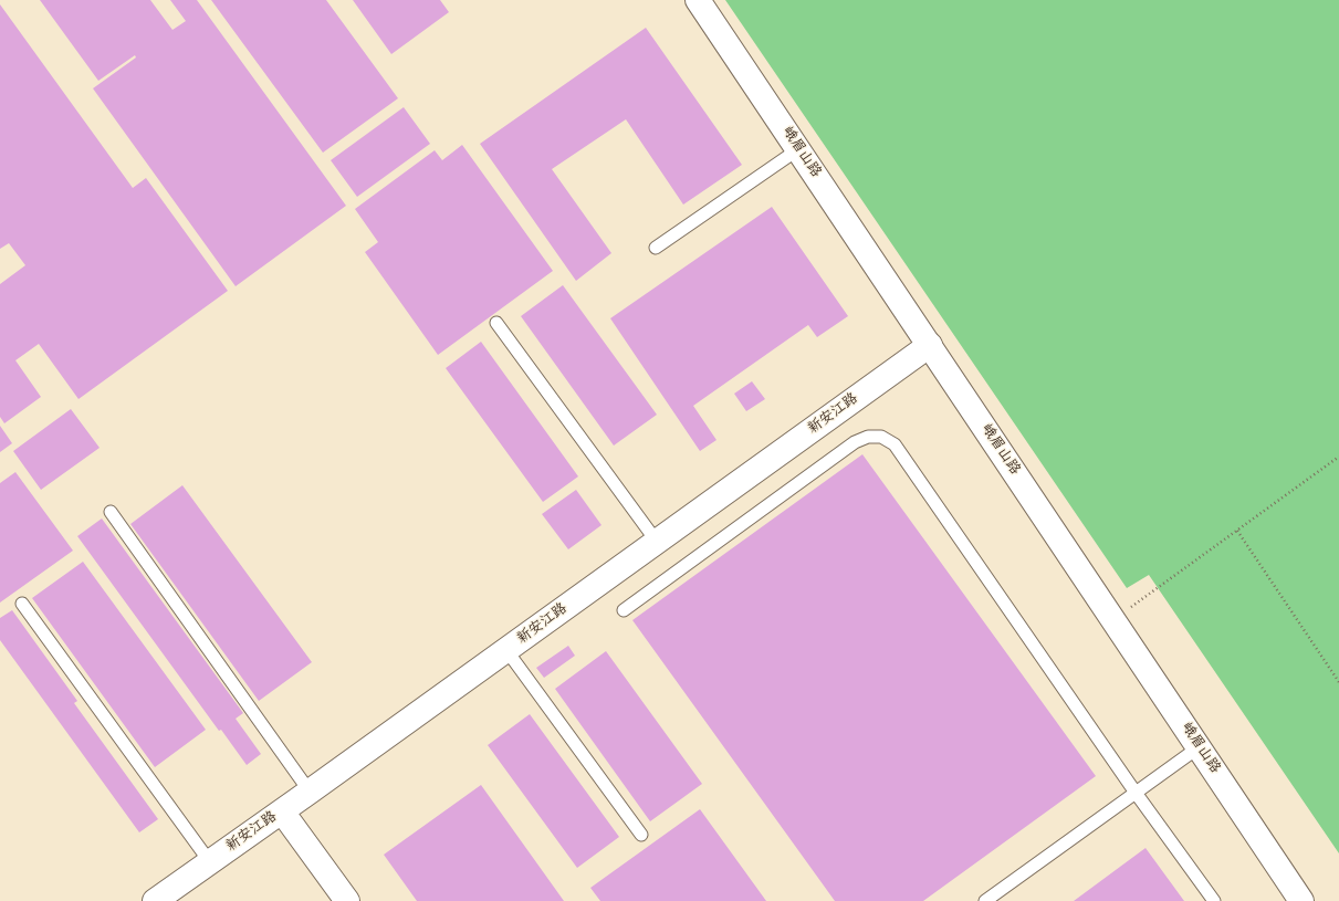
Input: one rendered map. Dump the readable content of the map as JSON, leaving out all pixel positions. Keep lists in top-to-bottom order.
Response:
{
  "streets": {
    "street": ["峨眉山路", "新安江路"]
  },
  "crossings": [
    ["峨眉山路", "新安江路"]
  ]
}
